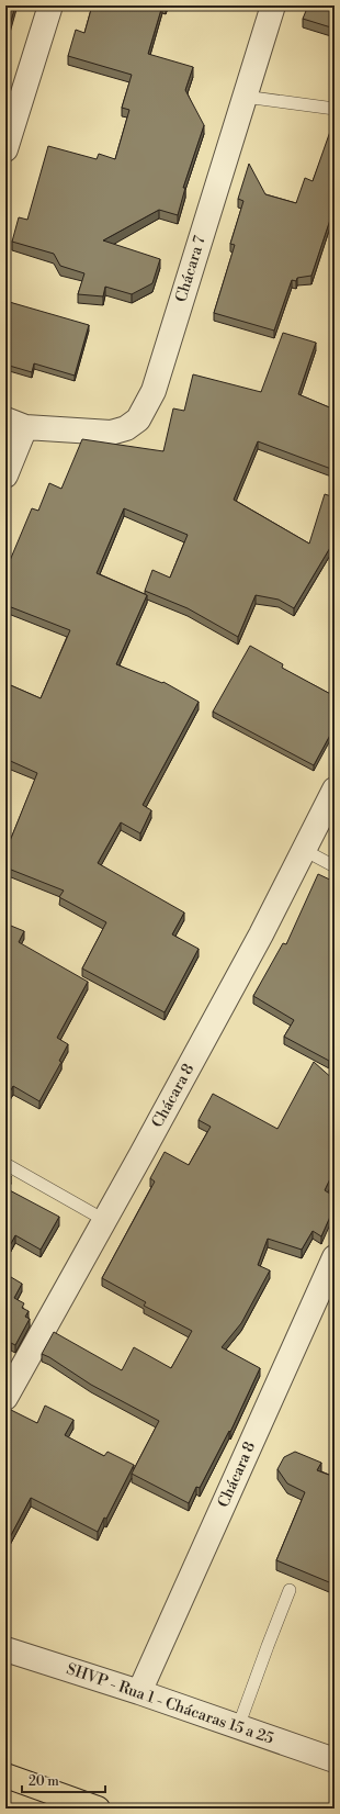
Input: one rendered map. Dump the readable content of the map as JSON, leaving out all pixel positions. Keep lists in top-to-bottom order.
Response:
{
  "streets": {
    "street": ["Chácara 7", "Chácara 8", "SHVP - Rua 1 - Chácaras 15 a 25"]
  },
  "crossings": [
    ["Chácara 8", "SHVP - Rua 1 - Chácaras 15 a 25"]
  ],
  "scale_bar": "20 m"
}
